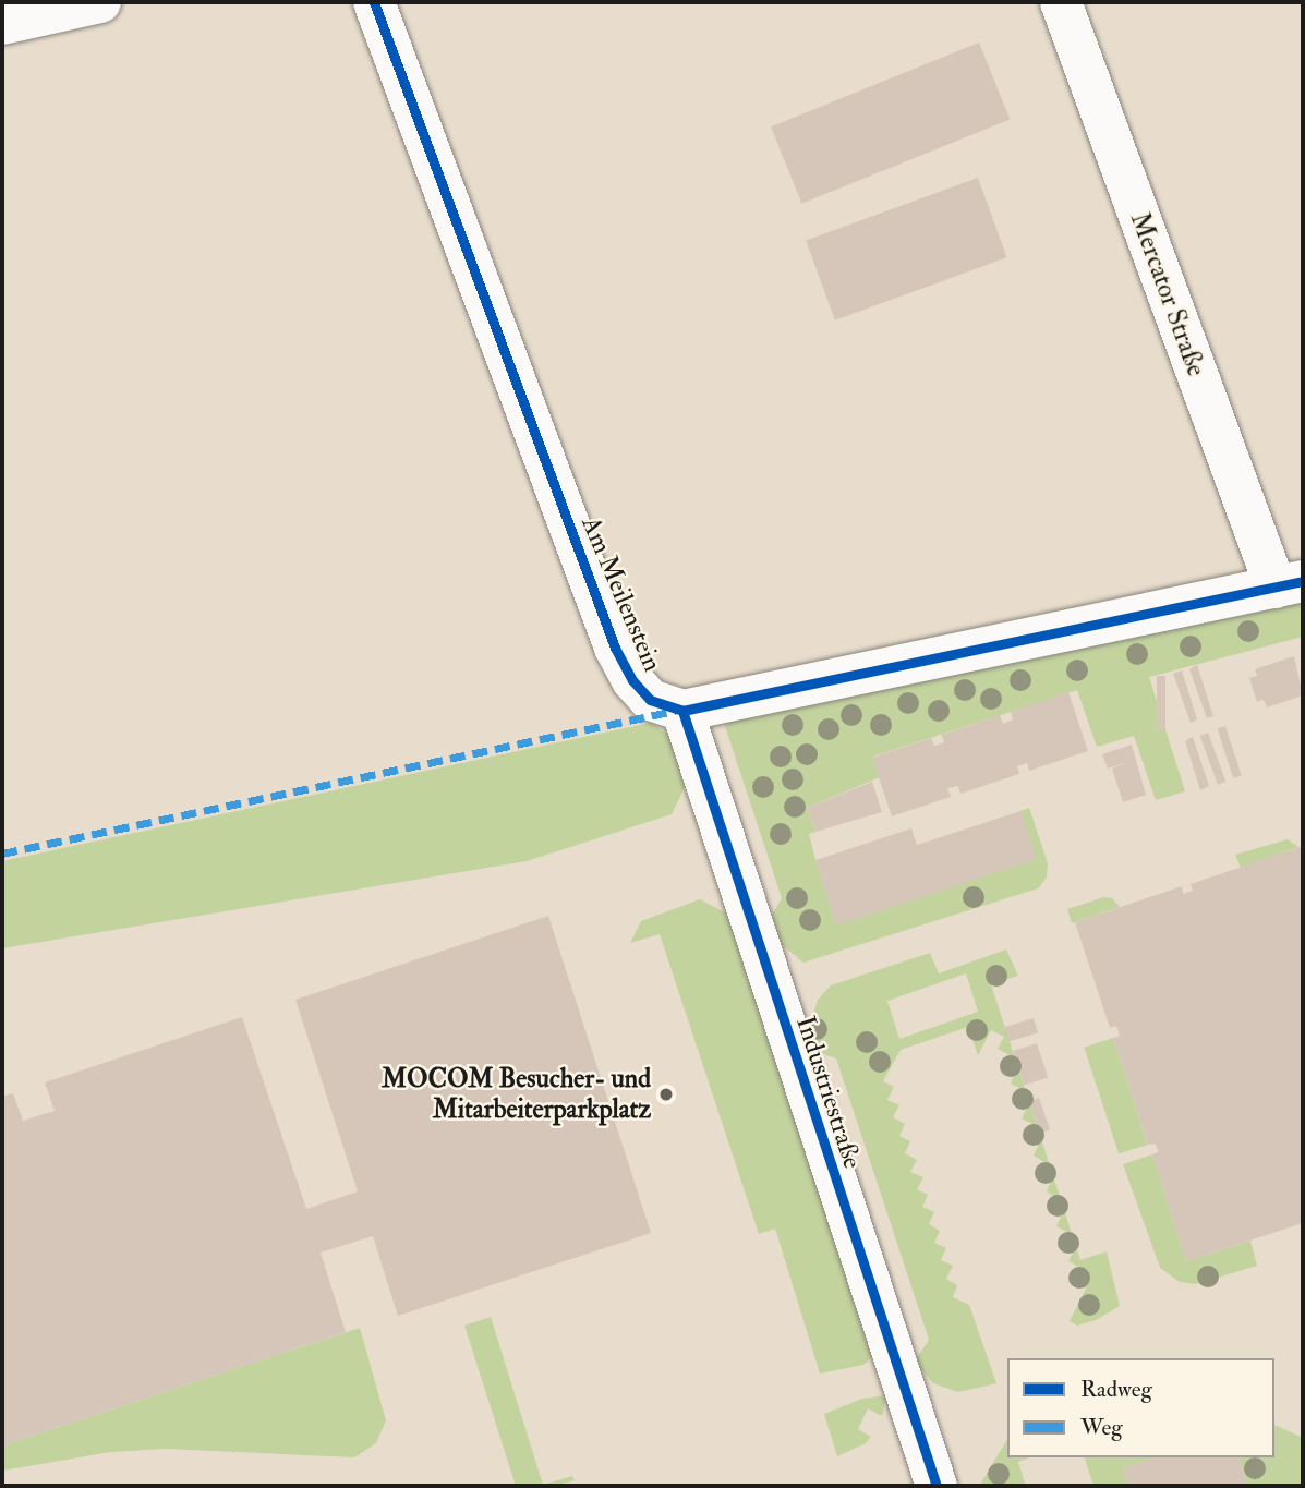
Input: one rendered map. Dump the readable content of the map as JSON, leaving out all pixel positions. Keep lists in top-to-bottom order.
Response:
{
  "streets": {
    "street": ["Mercator Straße", "Am Meilenstein", "Industriestraße"]
  },
  "crossings": [
    ["Am Meilenstein", "Industriestraße"]
  ],
  "places": ["MOCOM Besucher- und Mitarbeiterparkplatz"],
  "legend": ["Radweg", "Weg"]
}
